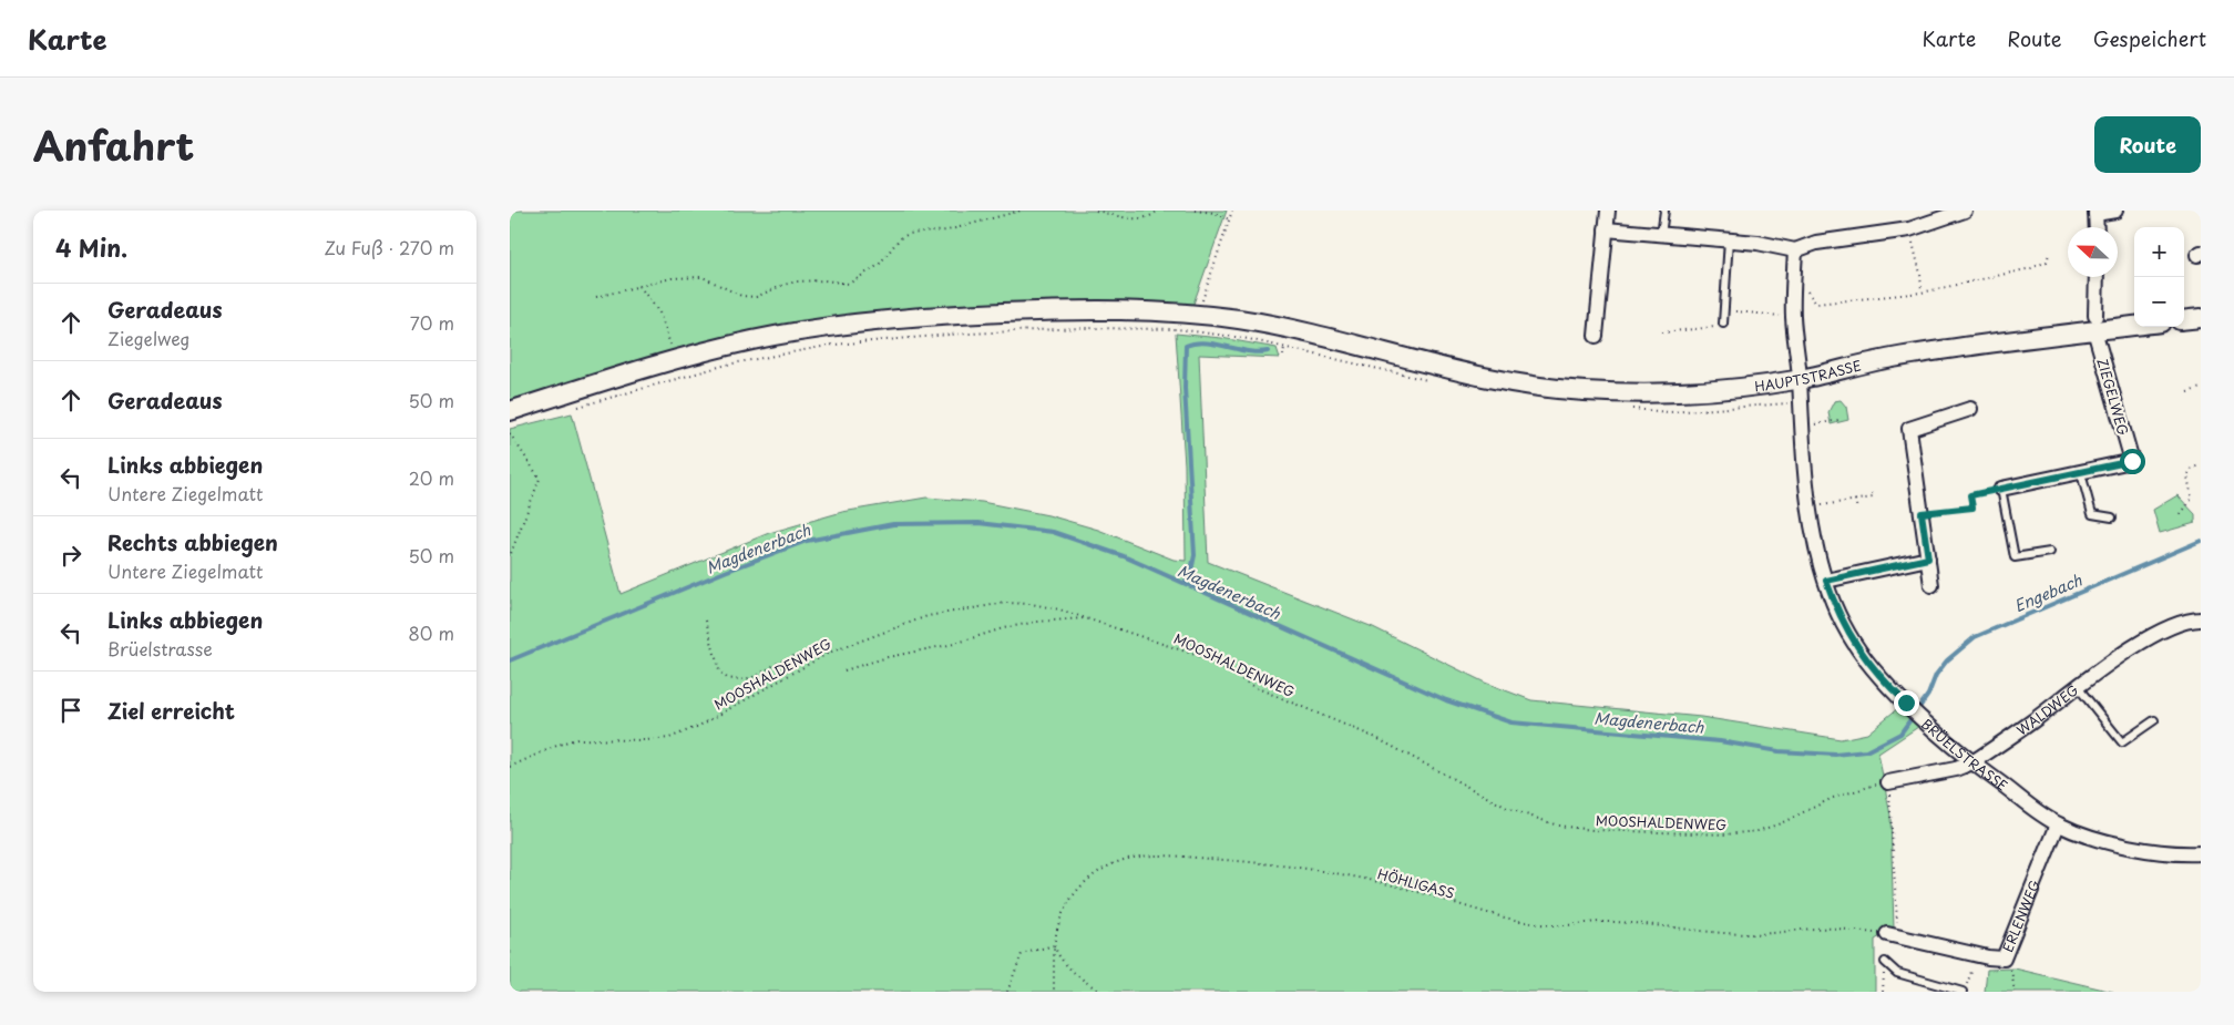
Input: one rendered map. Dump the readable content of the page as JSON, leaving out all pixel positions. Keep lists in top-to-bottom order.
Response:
{
  "streets": {
    "main road": ["HAUPTSTRASSE"],
    "street": [
      "ZIEGELWEG",
      "WALDWEG",
      "BRÜELSTRASSE",
      "ERLENWEG"
    ],
    "path": ["MOOSHALDENWEG", "HÖHLIGASS"]
  },
  "crossings": [
    ["HAUPTSTRASSE", "ZIEGELWEG"],
    ["HAUPTSTRASSE", "BRÜELSTRASSE"],
    ["MOOSHALDENWEG", "WALDWEG"],
    ["WALDWEG", "BRÜELSTRASSE"],
    ["BRÜELSTRASSE", "ERLENWEG"],
    ["HÖHLIGASS", "ERLENWEG"]
  ],
  "water": ["Magdenerbach", "Engebach"],
  "north": "left",
  "page": {
    "header": "Karte",
    "nav": ["Karte", "Route", "Gespeichert"],
    "title": "Anfahrt",
    "buttons": "Route",
    "heading": ["4 Min.", "Zu Fuß · 270 m"],
    "map_buttons": ["+", "−"],
    "list": [
      ["Geradeaus", "Ziegelweg", "70 m"],
      ["Geradeaus", "50 m"],
      ["Links abbiegen", "Untere Ziegelmatt", "20 m"],
      ["Rechts abbiegen", "Untere Ziegelmatt", "50 m"],
      ["Links abbiegen", "Brüelstrasse", "80 m"],
      "Ziel erreicht"
    ]
  }
}
